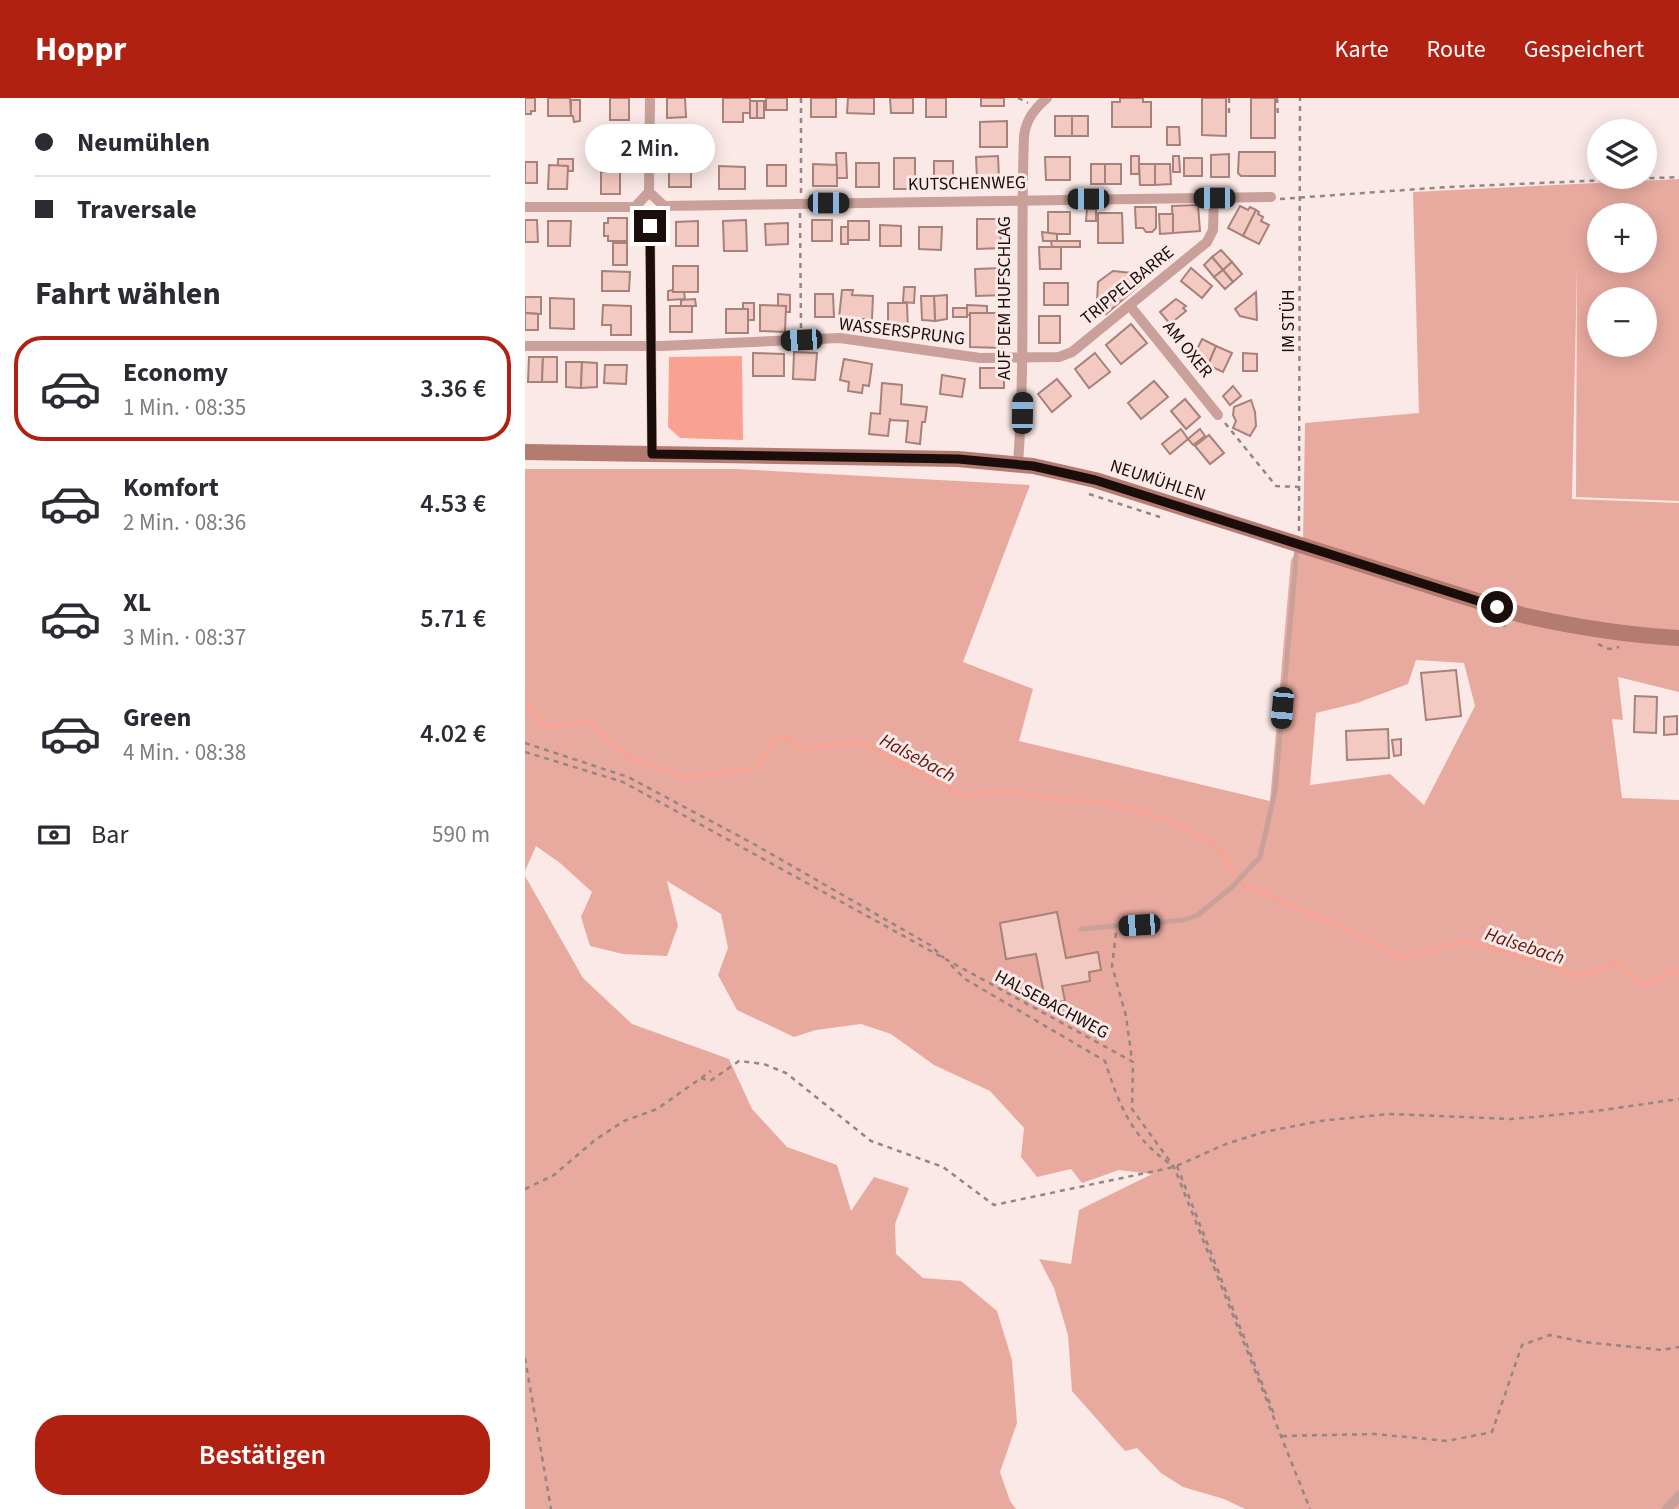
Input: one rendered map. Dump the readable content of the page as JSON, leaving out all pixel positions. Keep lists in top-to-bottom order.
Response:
{
  "streets": {
    "street": [
      "KUTSCHENWEG",
      "TRIPPELBARRE",
      "AUF DEM HUFSCHLAG",
      "WASSERSPRUNG",
      "AM OXER",
      "NEUMÜHLEN"
    ],
    "path": ["IM STÜH", "HALSEBACHWEG"]
  },
  "crossings": [
    ["KUTSCHENWEG", "TRIPPELBARRE"],
    ["KUTSCHENWEG", "AUF DEM HUFSCHLAG"],
    ["TRIPPELBARRE", "AUF DEM HUFSCHLAG"],
    ["TRIPPELBARRE", "WASSERSPRUNG"],
    ["TRIPPELBARRE", "AM OXER"],
    ["AUF DEM HUFSCHLAG", "WASSERSPRUNG"],
    ["AUF DEM HUFSCHLAG", "NEUMÜHLEN"],
    ["IM STÜH", "NEUMÜHLEN"]
  ],
  "water": ["Halsebach"],
  "page": {
    "header": "Hoppr",
    "nav": ["Karte", "Route", "Gespeichert"],
    "banner": ["Neumühlen", "Traversale"],
    "map_buttons": ["+", "−"],
    "bubble": "2 Min.",
    "heading": "Fahrt wählen",
    "list": [
      {
        "name": "Economy",
        "note": "1 Min. · 08:35",
        "value": "3.36 €"
      },
      {
        "name": "Komfort",
        "note": "2 Min. · 08:36",
        "value": "4.53 €"
      },
      {
        "name": "XL",
        "note": "3 Min. · 08:37",
        "value": "5.71 €"
      },
      {
        "name": "Green",
        "note": "4 Min. · 08:38",
        "value": "4.02 €"
      }
    ],
    "pay": ["Bar", "590 m"],
    "buttons": "Bestätigen"
  }
}
